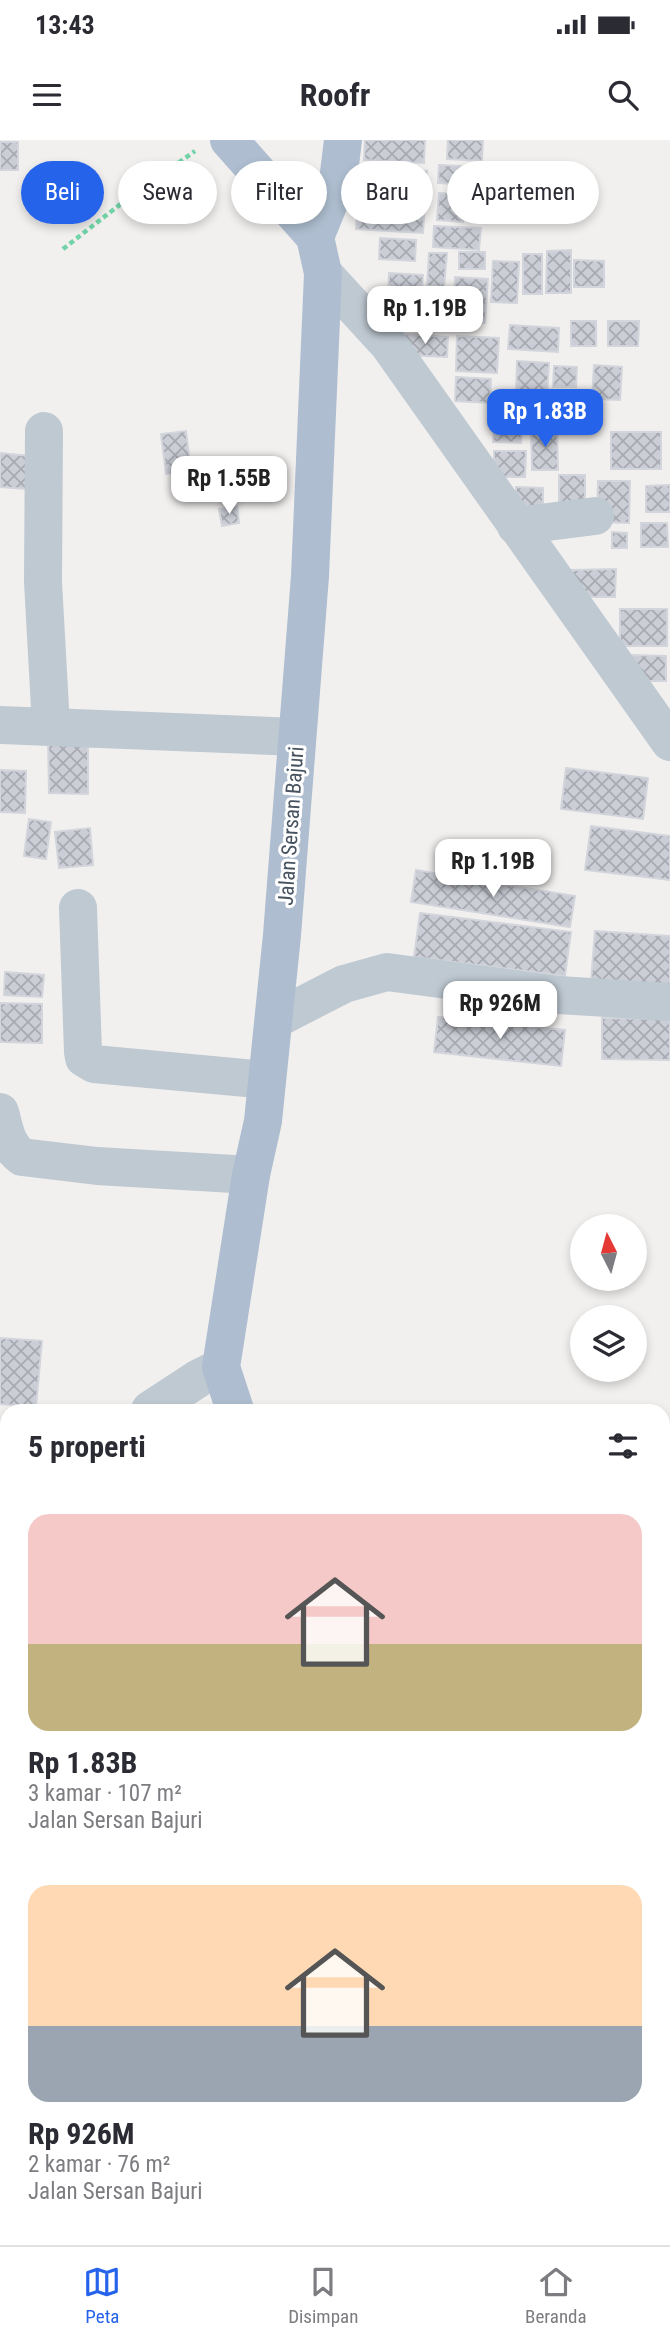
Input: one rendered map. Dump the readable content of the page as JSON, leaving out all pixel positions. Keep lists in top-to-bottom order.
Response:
{
  "streets": {
    "main road": ["Jalan Sersan Bajuri"]
  },
  "north": "top",
  "page": {
    "status": "13:43",
    "header": "Roofr",
    "chip": [
      "Beli",
      "Sewa",
      "Filter",
      "Baru",
      "Apartemen"
    ],
    "price": [
      "Rp 1.19B",
      "Rp 1.83B",
      "Rp 1.55B",
      "Rp 1.19B",
      "Rp 926M"
    ],
    "heading": "5 properti",
    "list": [
      {
        "name": "Rp 1.83B",
        "note": "3 kamar · 107 m² · Jalan Sersan Bajuri"
      },
      {
        "name": "Rp 926M",
        "note": "2 kamar · 76 m² · Jalan Sersan Bajuri"
      }
    ],
    "tabs": ["Peta", "Disimpan", "Beranda"]
  }
}
